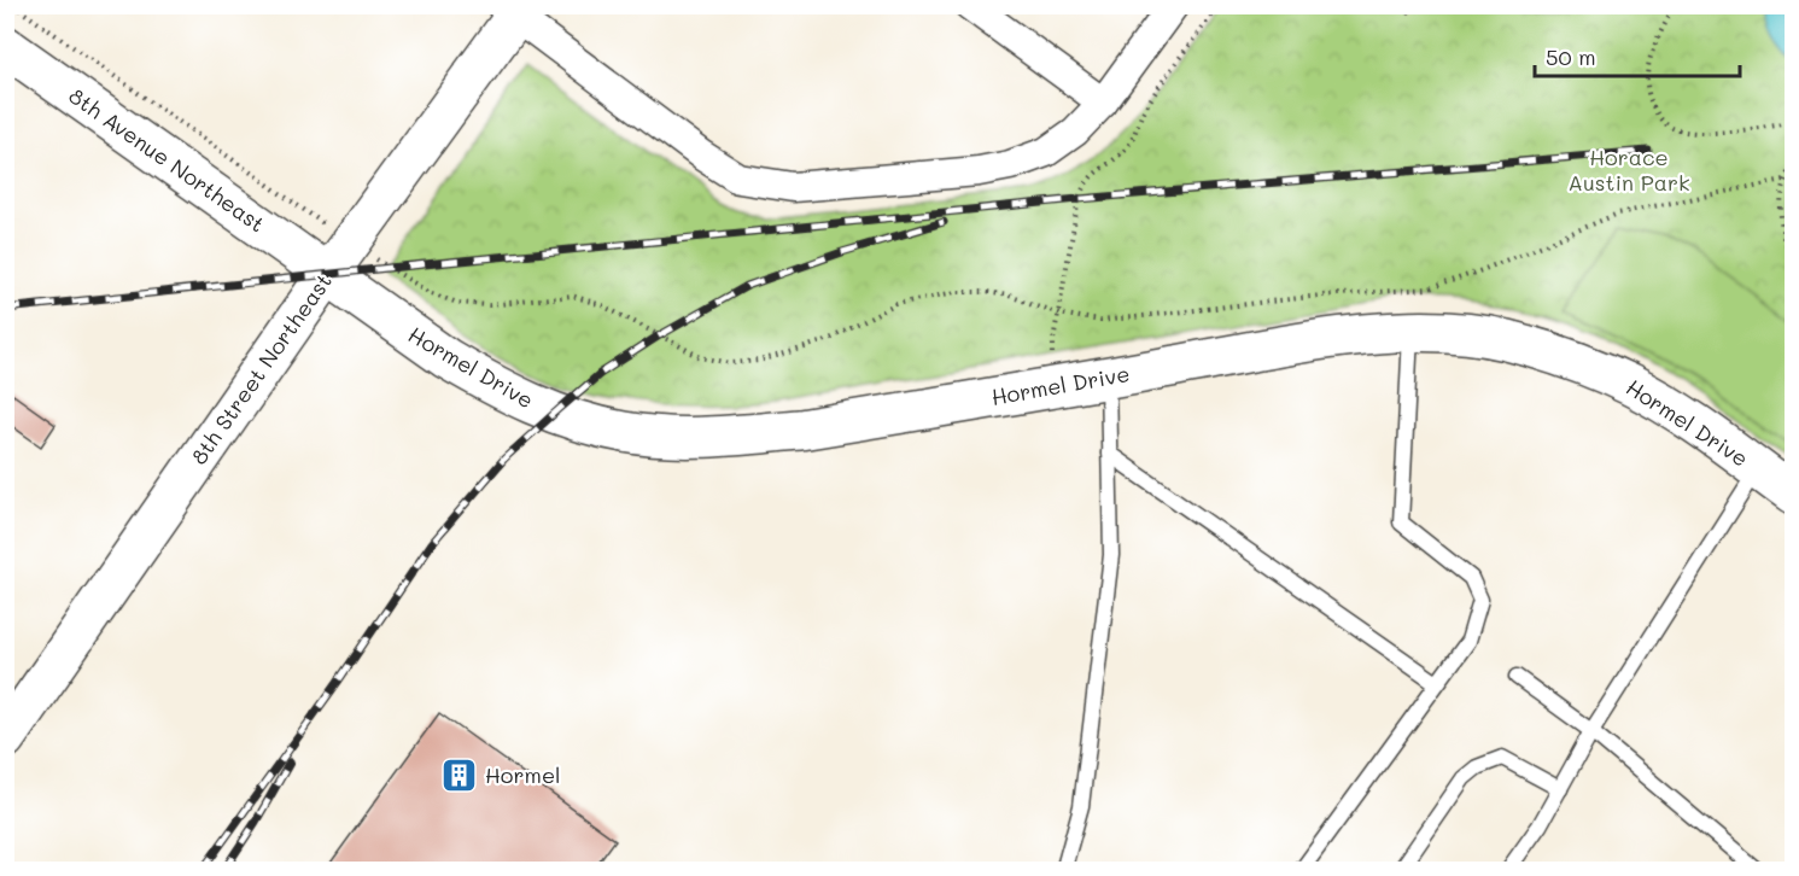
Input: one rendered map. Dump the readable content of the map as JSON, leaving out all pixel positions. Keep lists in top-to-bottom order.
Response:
{
  "streets": {
    "street": ["8th Avenue Northeast", "Hormel Drive", "8th Street Northeast"]
  },
  "crossings": [
    ["8th Avenue Northeast", "Hormel Drive"],
    ["8th Avenue Northeast", "8th Street Northeast"],
    ["Hormel Drive", "8th Street Northeast"]
  ],
  "parks": ["Horace Austin Park"],
  "places": {
    "building": ["Hormel"]
  },
  "scale_bar": "50 m"
}
